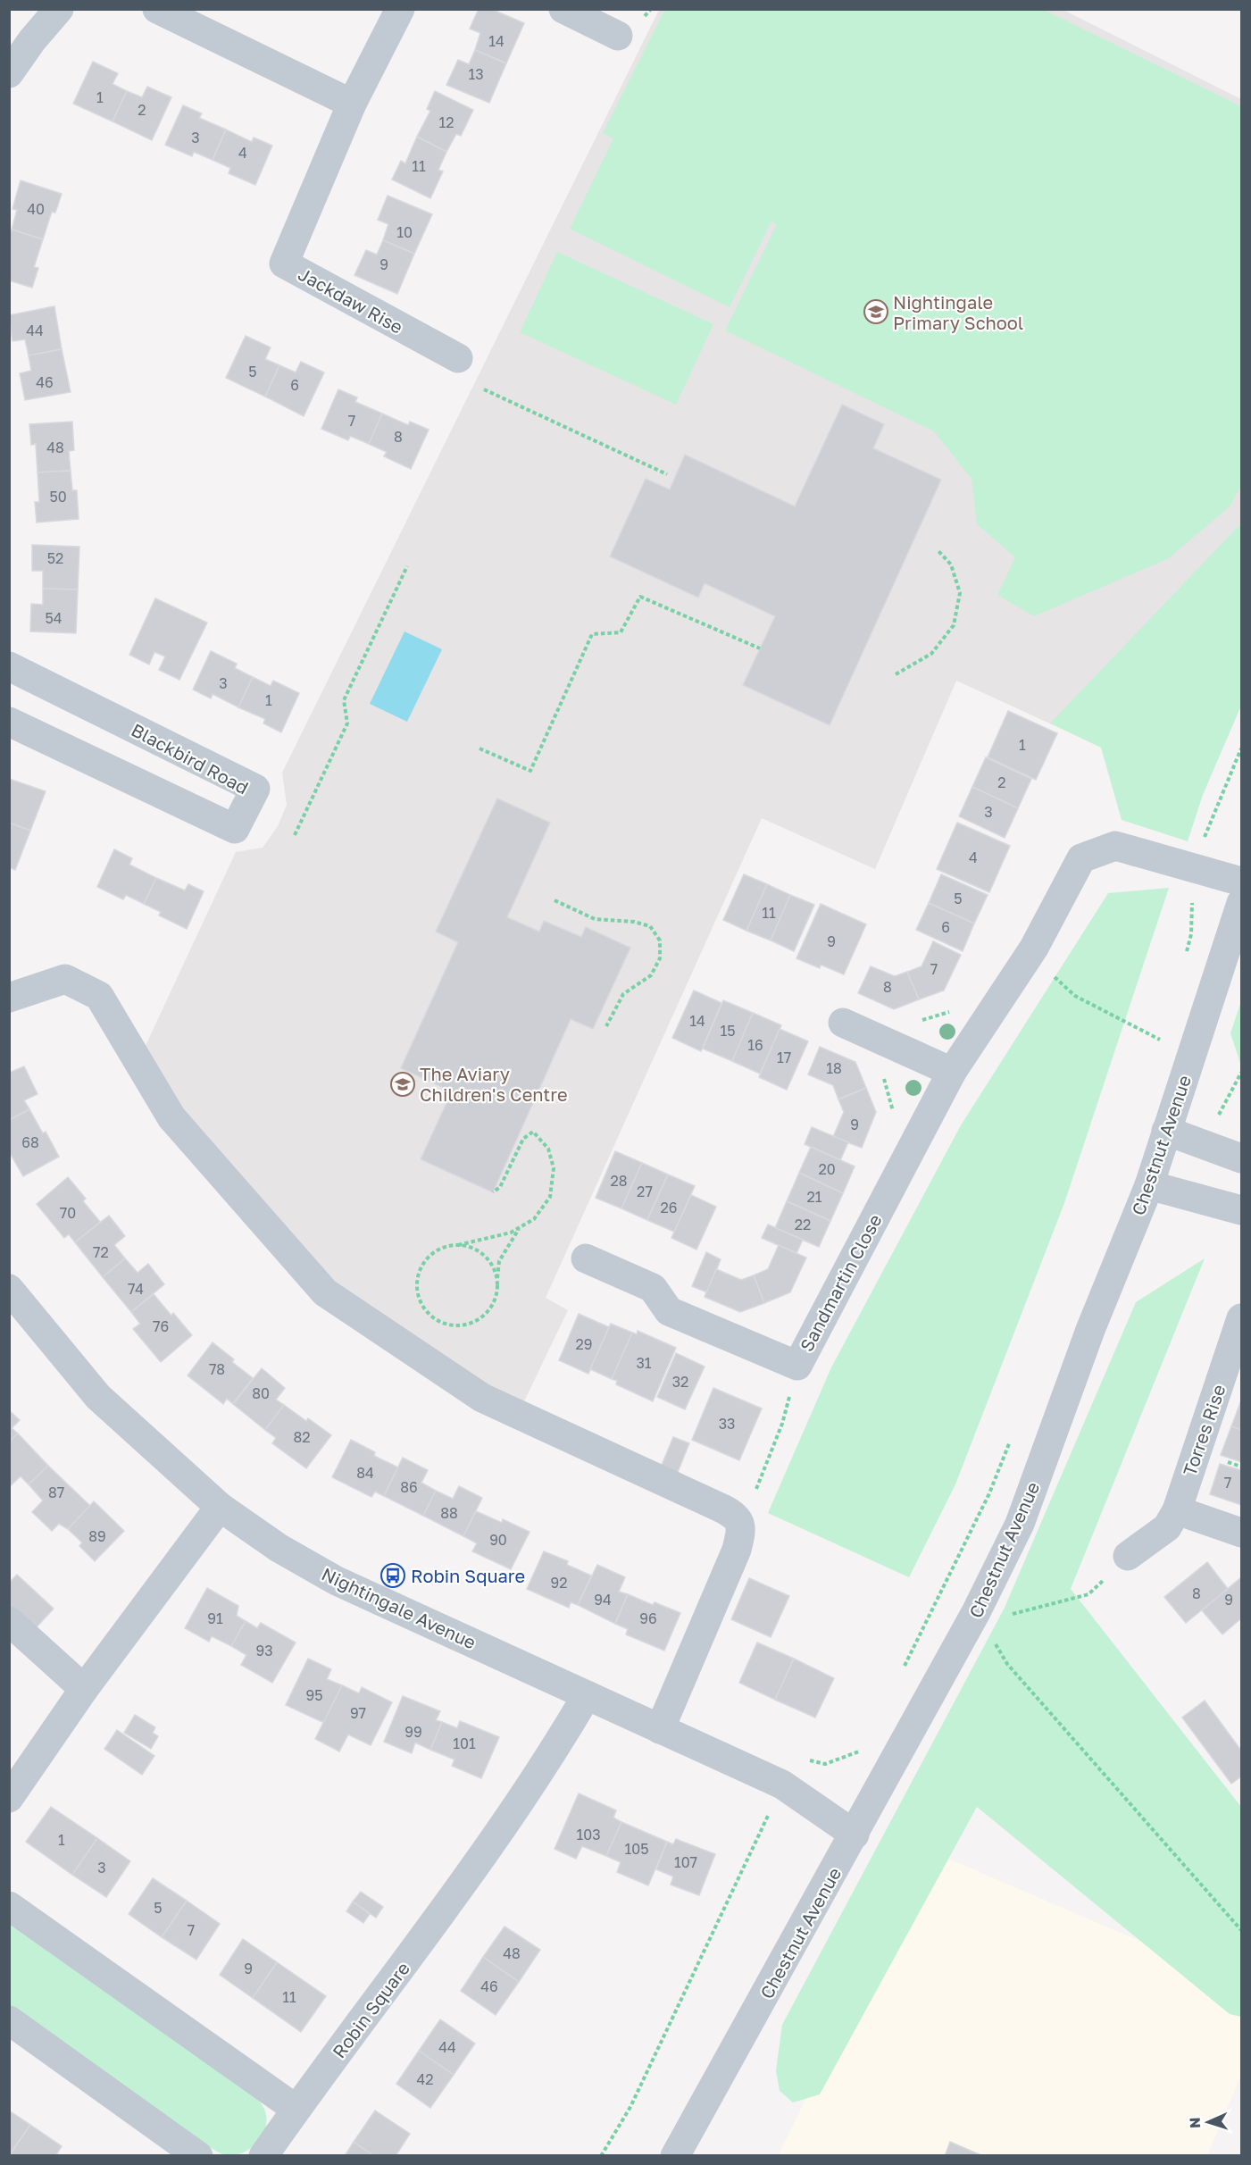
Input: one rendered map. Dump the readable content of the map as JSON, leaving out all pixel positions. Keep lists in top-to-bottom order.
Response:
{
  "streets": {
    "street": [
      "Jackdaw Rise",
      "Blackbird Road",
      "Chestnut Avenue",
      "Sandmartin Close",
      "Torres Rise",
      "Nightingale Avenue",
      "Robin Square"
    ]
  },
  "crossings": [
    ["Chestnut Avenue", "Nightingale Avenue"],
    ["Nightingale Avenue", "Robin Square"]
  ],
  "places": {
    "school or university": ["Nightingale Primary School", "The Aviary Children's Centre"],
    "bus stop": ["Robin Square"]
  },
  "house_numbers": [
    "14",
    "13",
    "1",
    "2",
    "12",
    "3",
    "4",
    "11",
    "40",
    "10",
    "9",
    "44",
    "5",
    "46",
    "6",
    "7",
    "8",
    "48",
    "50",
    "52",
    "54",
    "3",
    "1",
    "1",
    "2",
    "3",
    "4",
    "5",
    "11",
    "6",
    "9",
    "7",
    "8",
    "14",
    "15",
    "16",
    "17",
    "18",
    "9",
    "68",
    "20",
    "28",
    "27",
    "21",
    "26",
    "70",
    "22",
    "72",
    "74",
    "76",
    "29",
    "31",
    "78",
    "32",
    "80",
    "33",
    "82",
    "84",
    "7",
    "86",
    "87",
    "88",
    "89",
    "90",
    "92",
    "8",
    "94",
    "9",
    "91",
    "96",
    "93",
    "95",
    "97",
    "99",
    "101",
    "103",
    "1",
    "105",
    "107",
    "3",
    "5",
    "7",
    "48",
    "9",
    "46",
    "11",
    "44",
    "42"
  ],
  "north": "left"
}
